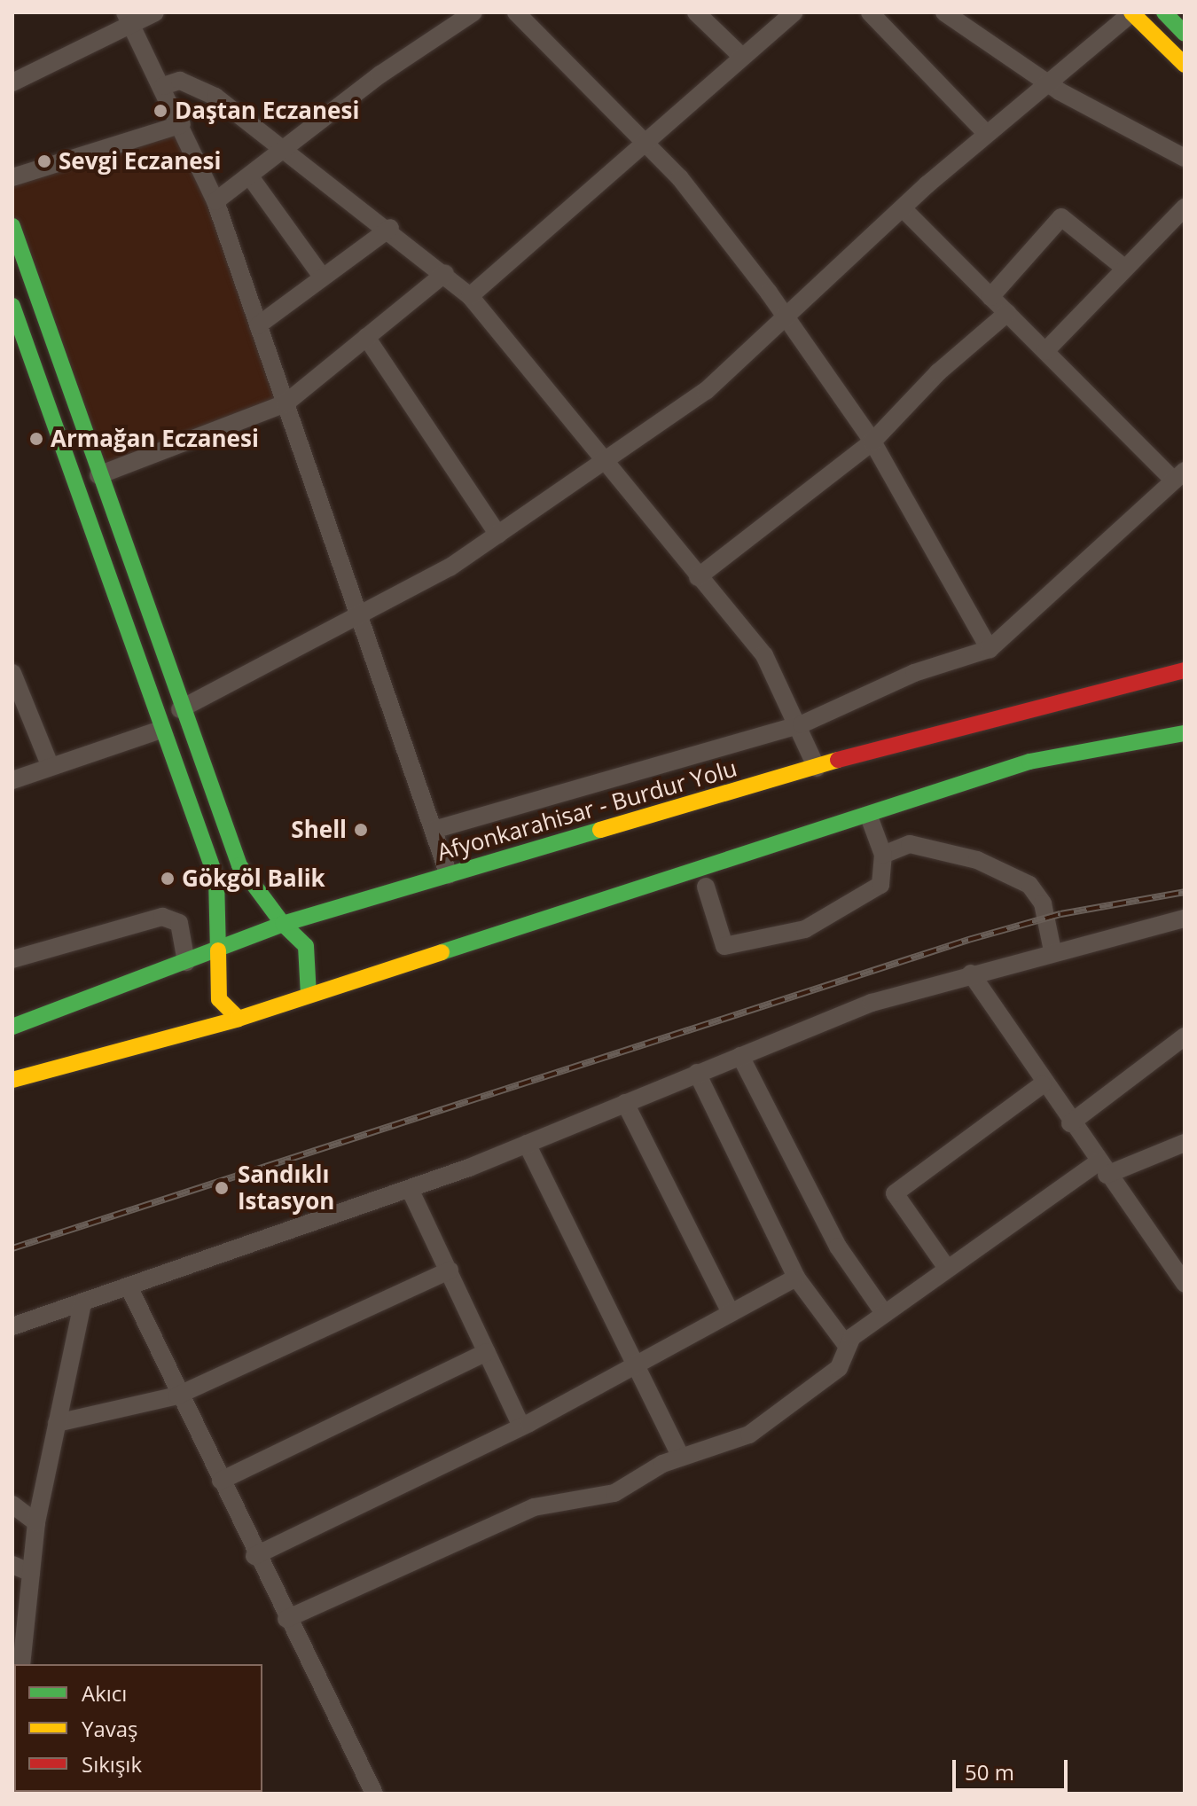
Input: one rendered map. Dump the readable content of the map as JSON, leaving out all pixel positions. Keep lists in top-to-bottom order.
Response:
{
  "streets": {
    "main road": ["Afyonkarahisar - Burdur Yolu"]
  },
  "places": [
    "Daştan Eczanesi",
    "Sevgi Eczanesi",
    "Armağan Eczanesi",
    "Shell",
    "Gökgöl Balik",
    "Sandıklı Istasyon"
  ],
  "legend": ["Akıcı", "Yavaş", "Sıkışık"],
  "scale_bar": "50 m"
}
